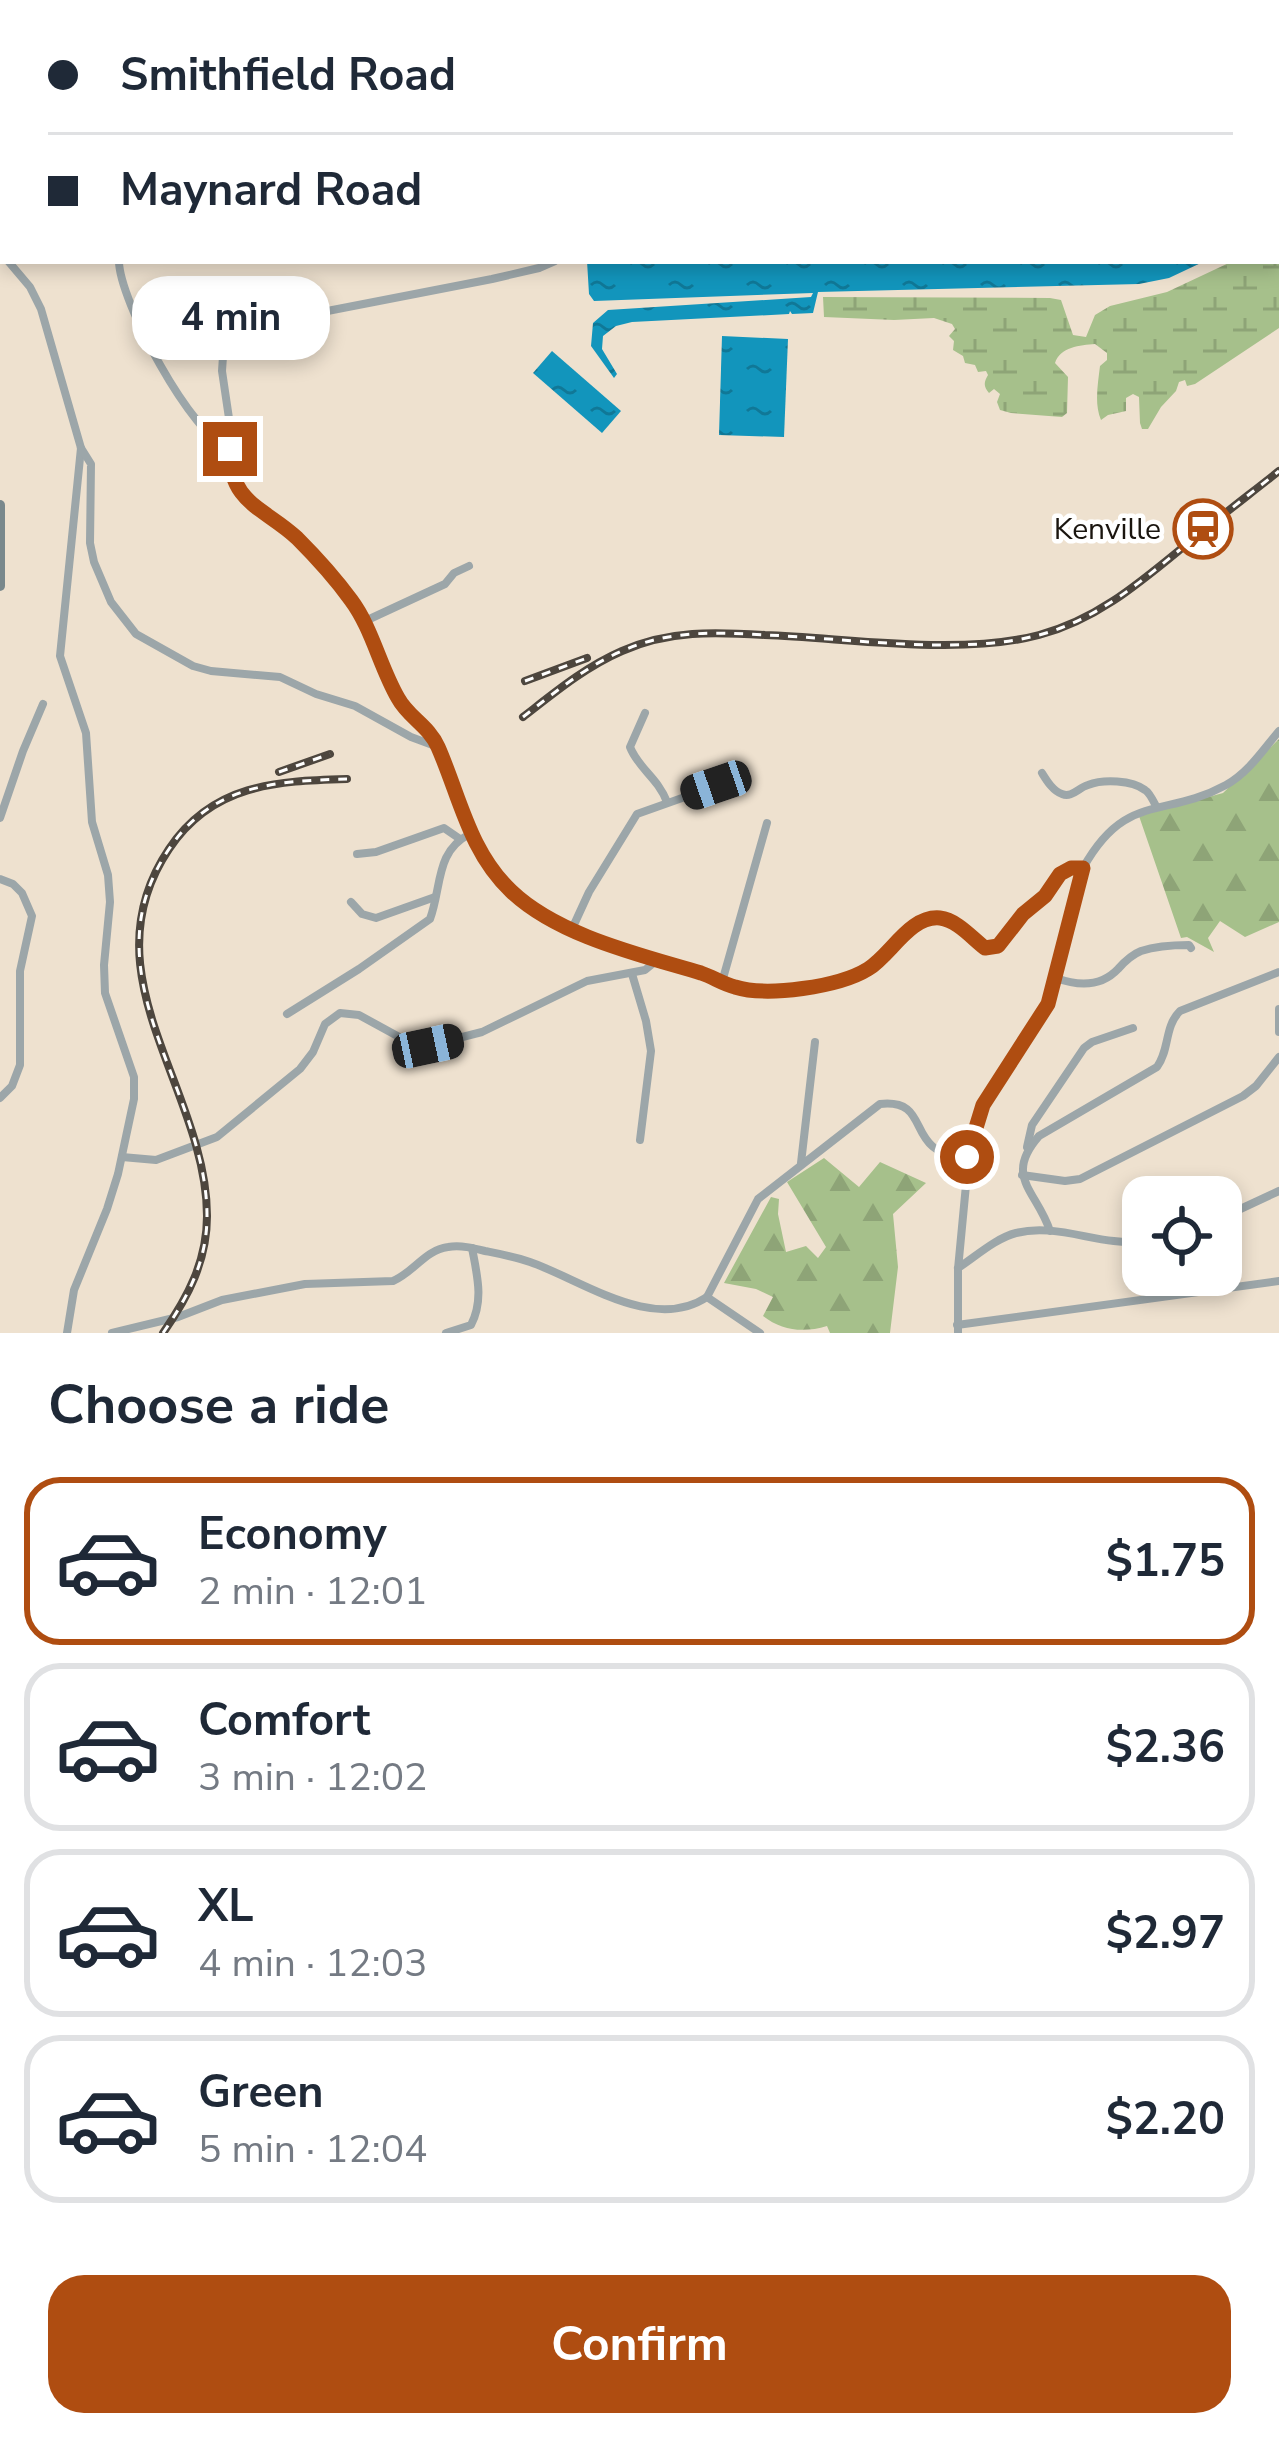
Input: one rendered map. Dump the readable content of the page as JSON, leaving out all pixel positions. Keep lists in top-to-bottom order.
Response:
{
  "places": {
    "station": ["Kenville"]
  },
  "page": {
    "banner": ["Smithfield Road", "Maynard Road"],
    "bubble": "4 min",
    "heading": "Choose a ride",
    "list": [
      {
        "name": "Economy",
        "note": "2 min · 12:01",
        "value": "$1.75"
      },
      {
        "name": "Comfort",
        "note": "3 min · 12:02",
        "value": "$2.36"
      },
      {
        "name": "XL",
        "note": "4 min · 12:03",
        "value": "$2.97"
      },
      {
        "name": "Green",
        "note": "5 min · 12:04",
        "value": "$2.20"
      }
    ],
    "buttons": "Confirm"
  }
}
